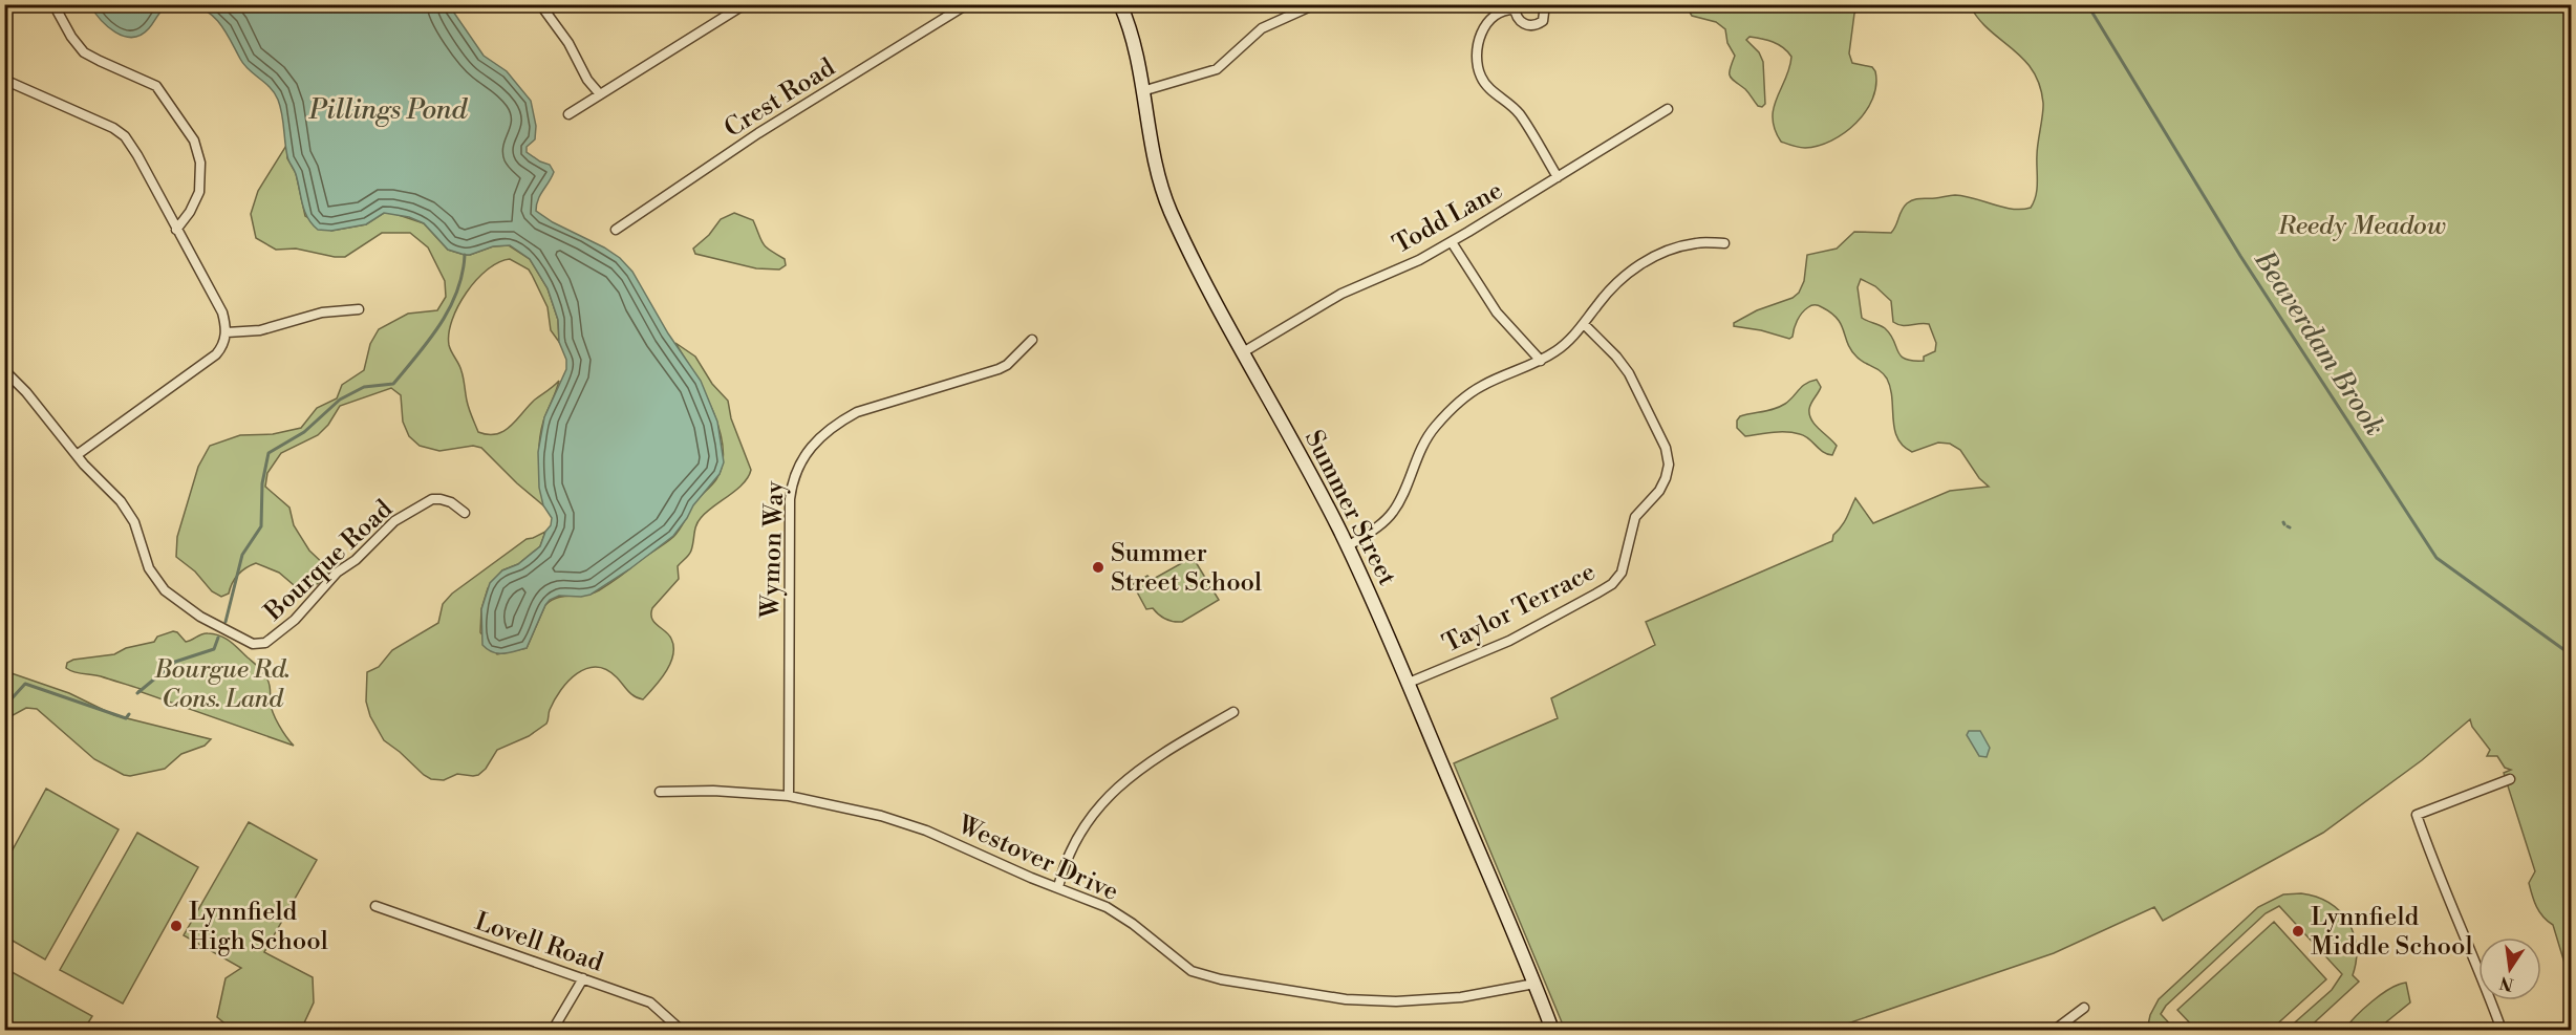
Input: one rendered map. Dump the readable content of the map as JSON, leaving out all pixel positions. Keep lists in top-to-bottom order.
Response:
{
  "streets": {
    "main road": ["Summer Street"],
    "street": [
      "Crest Road",
      "Todd Lane",
      "Wymon Way",
      "Bourque Road",
      "Taylor Terrace",
      "Westover Drive",
      "Lovell Road"
    ]
  },
  "crossings": [
    ["Todd Lane", "Summer Street"],
    ["Summer Street", "Taylor Terrace"],
    ["Summer Street", "Westover Drive"],
    ["Wymon Way", "Westover Drive"]
  ],
  "water": ["Pillings Pond", "Beaverdam Brook"],
  "parks": ["Reedy Meadow", "Bourgue Rd. Cons. Land"],
  "places": ["Summer Street School", "Lynnfield High School", "Lynnfield Middle School"],
  "north": "bottom"
}
